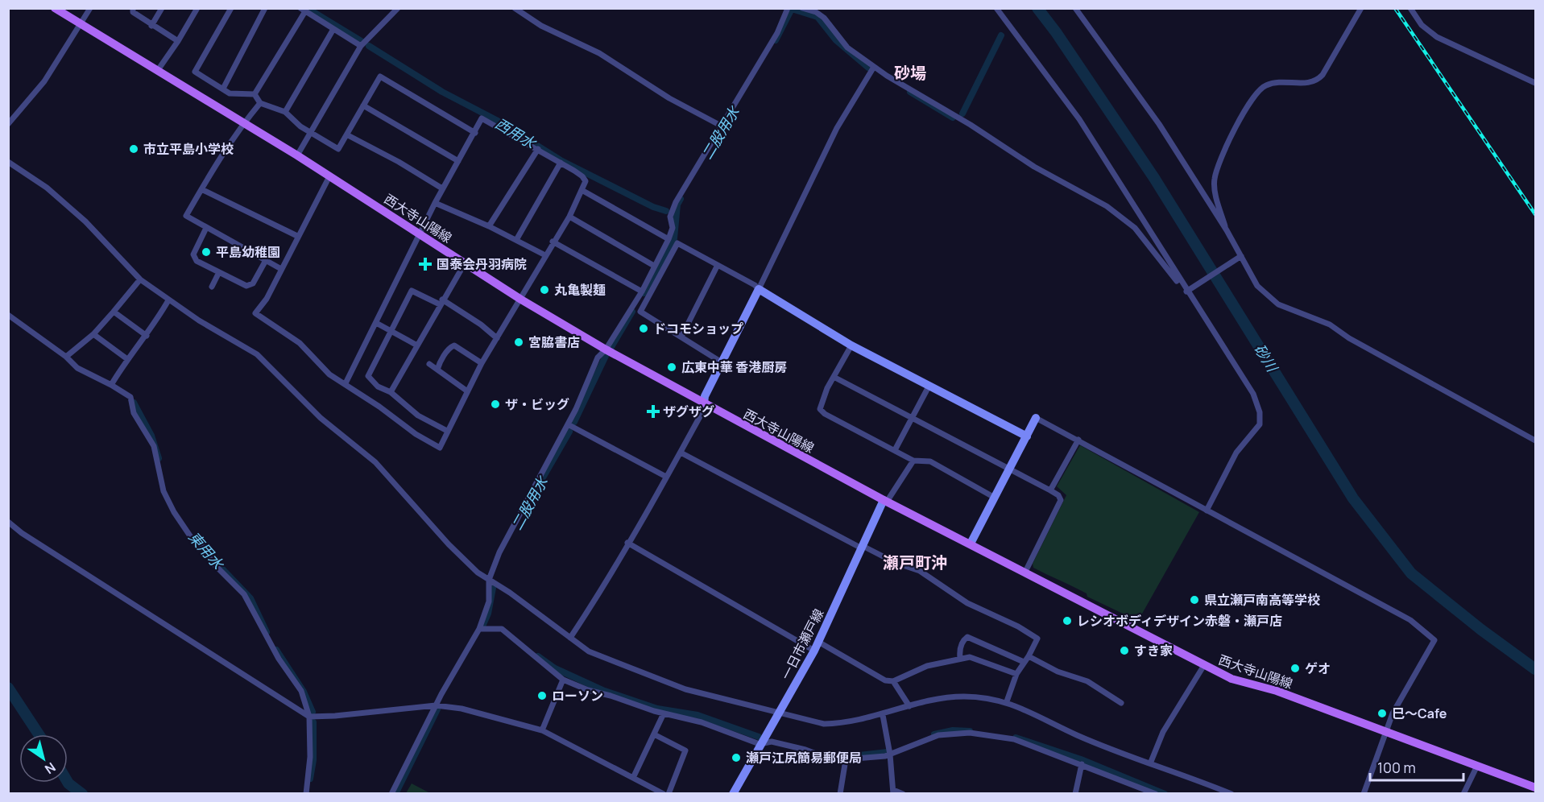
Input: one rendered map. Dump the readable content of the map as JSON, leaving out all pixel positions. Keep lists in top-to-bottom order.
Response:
{
  "streets": {
    "main road": ["西大寺山陽線"],
    "street": ["一日市瀬戸線"]
  },
  "crossings": [
    ["西大寺山陽線", "一日市瀬戸線"]
  ],
  "districts": ["砂場", "瀬戸町沖"],
  "water": [
    "西用水",
    "二股用水",
    "砂川",
    "東用水"
  ],
  "places": {
    "other": [
      "市立平島小学校",
      "平島幼稚園",
      "丸亀製麺",
      "ドコモショップ",
      "宮脇書店",
      "広東中華 香港厨房",
      "ザ・ビッグ",
      "県立瀬戸南高等学校",
      "レシオボディデザイン赤磐・瀬戸店",
      "すき家",
      "ゲオ",
      "ローソン",
      "巳～Cafe",
      "瀬戸江尻簡易郵便局"
    ],
    "health": ["国泰会丹羽病院", "ザグザグ"]
  },
  "scale_bar": "100 m",
  "north": "bottom right"
}
